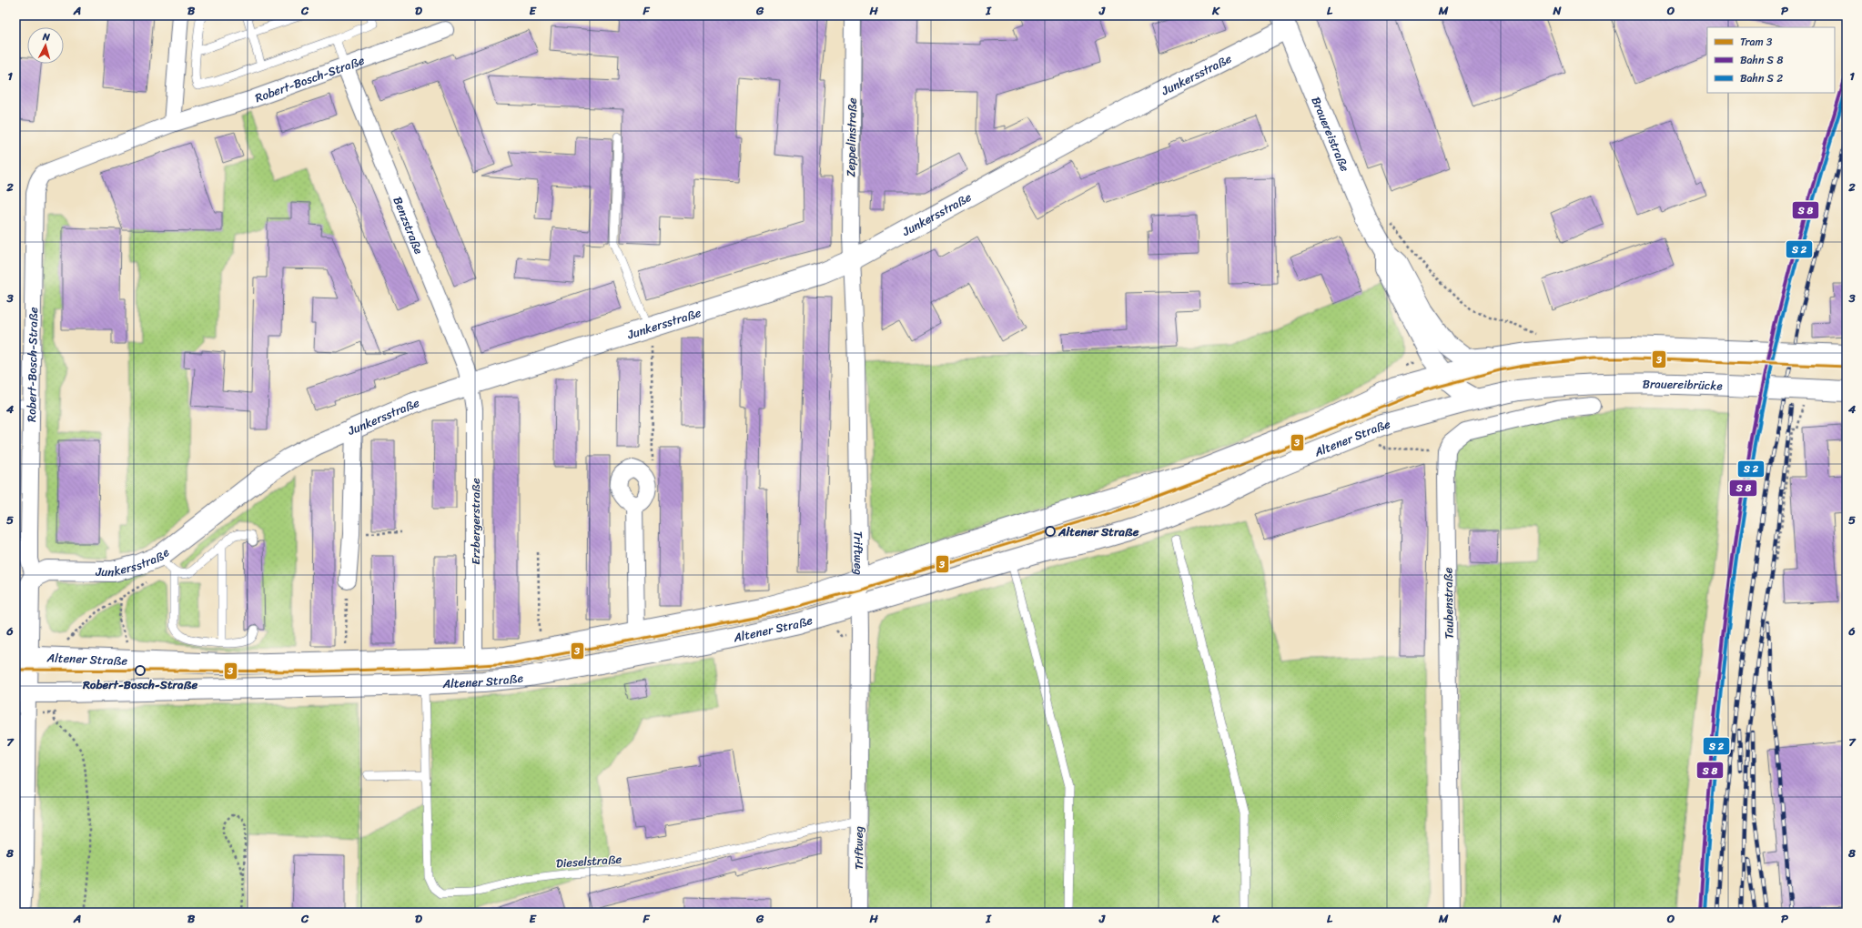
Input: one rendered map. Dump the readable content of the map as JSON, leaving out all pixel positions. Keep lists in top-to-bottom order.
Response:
{
  "streets": {
    "main road": [
      "Junkersstraße",
      "Robert-Bosch-Straße",
      "Brauereistraße",
      "Brauereibrücke",
      "Altener Straße"
    ],
    "street": [
      "Zeppelinstraße",
      "Benzstraße",
      "Erzbergerstraße",
      "Triftweg",
      "Taubenstraße"
    ],
    "lane": ["Dieselstraße"]
  },
  "crossings": [
    ["Junkersstraße", "Robert-Bosch-Straße"],
    ["Junkersstraße", "Brauereistraße"],
    ["Junkersstraße", "Zeppelinstraße"],
    ["Junkersstraße", "Benzstraße"],
    ["Junkersstraße", "Erzbergerstraße"],
    ["Junkersstraße", "Triftweg"],
    ["Robert-Bosch-Straße", "Benzstraße"],
    ["Robert-Bosch-Straße", "Altener Straße"],
    ["Brauereistraße", "Altener Straße"],
    ["Zeppelinstraße", "Triftweg"],
    ["Benzstraße", "Erzbergerstraße"],
    ["Brauereibrücke", "Altener Straße"],
    ["Altener Straße", "Erzbergerstraße"],
    ["Altener Straße", "Triftweg"],
    ["Altener Straße", "Dieselstraße"],
    ["Triftweg", "Dieselstraße"]
  ],
  "places": ["Altener Straße", "Robert-Bosch-Straße"],
  "lines": ["tram line 3"],
  "legend": ["Tram 3", "Bahn S 8", "Bahn S 2"],
  "north": "top",
  "grid": {
    "columns": [
      "A",
      "B",
      "C",
      "D",
      "E",
      "F",
      "G",
      "H",
      "I",
      "J",
      "K",
      "L",
      "M",
      "N",
      "O",
      "P"
    ],
    "rows": [
      "1",
      "2",
      "3",
      "4",
      "5",
      "6",
      "7",
      "8"
    ]
  }
}
